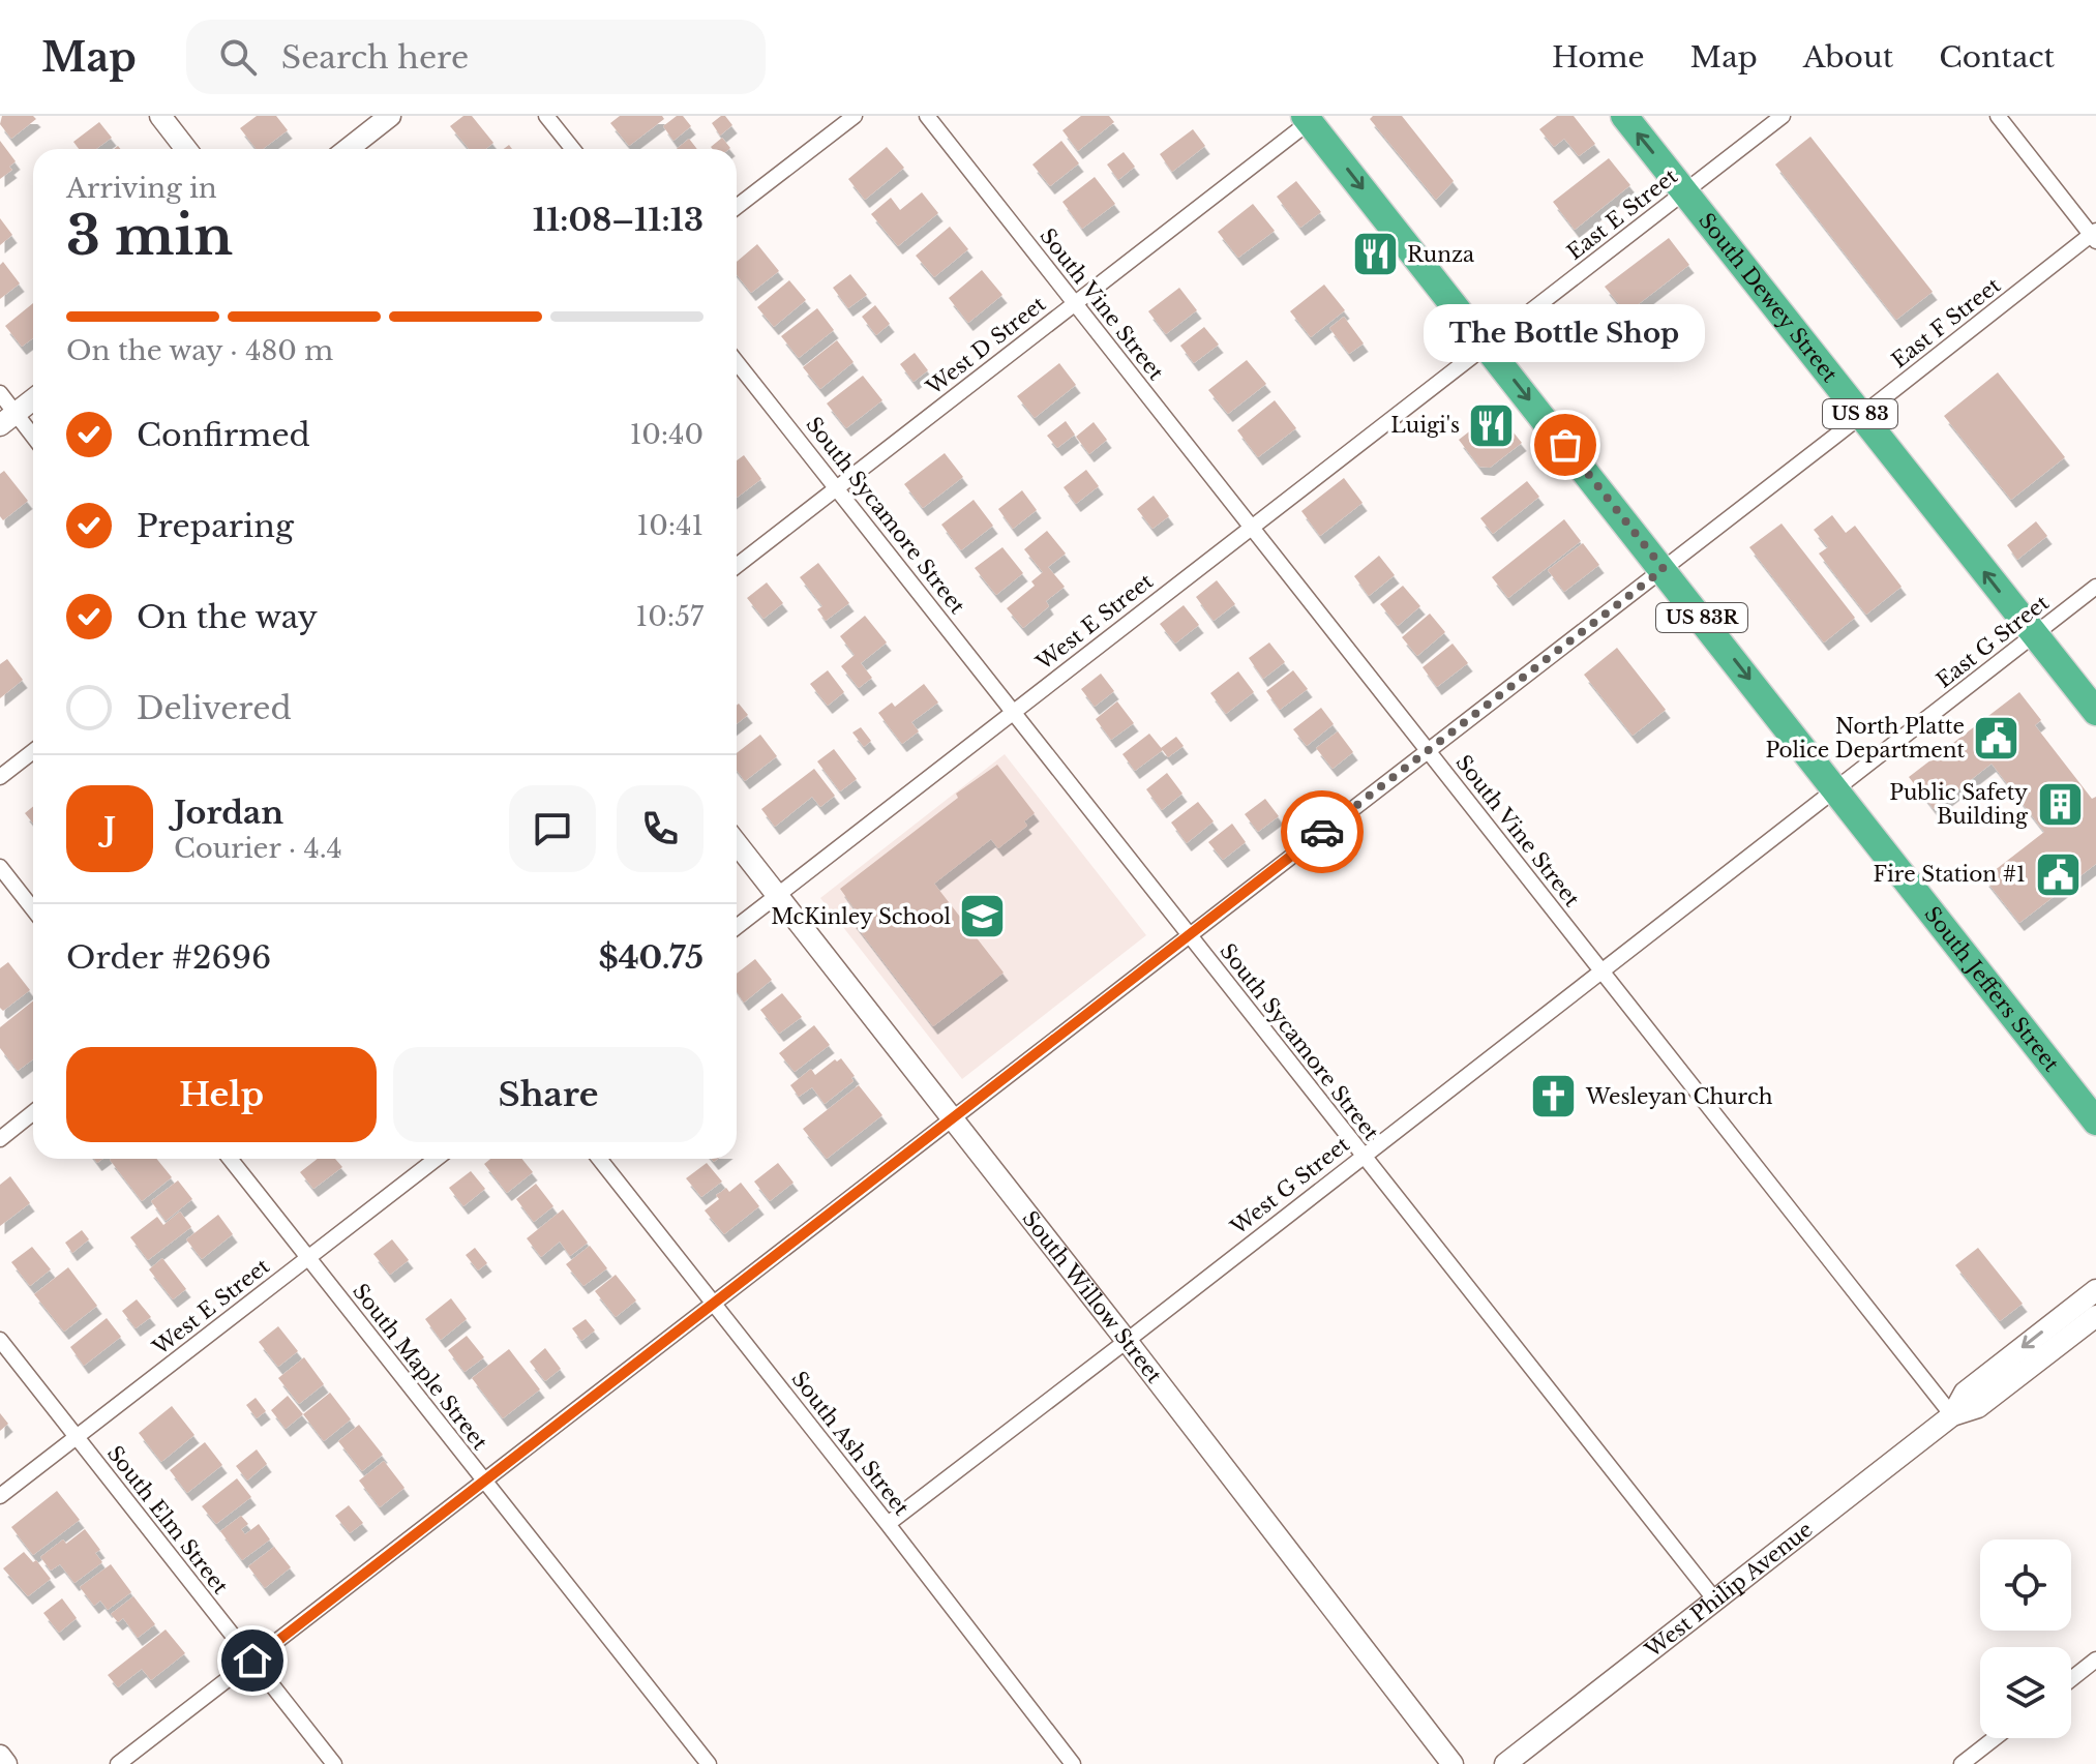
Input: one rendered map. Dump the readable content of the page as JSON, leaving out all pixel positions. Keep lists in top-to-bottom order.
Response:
{
  "streets": {
    "highway": [
      "South Dewey Street",
      "US 83",
      "US 83R",
      "South Jeffers Street"
    ],
    "main road": ["South Willow Street", "West Philip Avenue"],
    "street": [
      "East E Street",
      "South Vine Street",
      "East F Street",
      "West D Street",
      "South Sycamore Street",
      "West E Street",
      "East G Street",
      "West G Street",
      "South Maple Street",
      "South Ash Street",
      "South Elm Street"
    ]
  },
  "crossings": [
    ["East E Street", "South Dewey Street"],
    ["East E Street", "West E Street"],
    ["East E Street", "South Jeffers Street"],
    ["South Dewey Street", "East F Street"],
    ["South Dewey Street", "East G Street"],
    ["South Vine Street", "East F Street"],
    ["South Vine Street", "West D Street"],
    ["South Vine Street", "West E Street"],
    ["South Vine Street", "West G Street"],
    ["South Vine Street", "West Philip Avenue"],
    ["East F Street", "South Sycamore Street"],
    ["East F Street", "South Jeffers Street"],
    ["East F Street", "South Willow Street"],
    ["East F Street", "South Maple Street"],
    ["East F Street", "South Ash Street"],
    ["East F Street", "South Elm Street"],
    ["West D Street", "South Sycamore Street"],
    ["West D Street", "South Jeffers Street"],
    ["South Sycamore Street", "West E Street"],
    ["South Sycamore Street", "West G Street"],
    ["South Sycamore Street", "West Philip Avenue"],
    ["West E Street", "South Jeffers Street"],
    ["West E Street", "South Willow Street"],
    ["West E Street", "South Maple Street"],
    ["West E Street", "South Elm Street"],
    ["East G Street", "South Jeffers Street"],
    ["East G Street", "West G Street"],
    ["South Jeffers Street", "West G Street"],
    ["West G Street", "South Willow Street"],
    ["West G Street", "South Ash Street"]
  ],
  "one_way": ["South Dewey Street", "South Jeffers Street"],
  "places": {
    "restaurant": ["Runza", "Luigi's"],
    "other": ["The Bottle Shop"],
    "public building": ["North Platte Police Department", "Fire Station #1"],
    "building": ["Public Safety Building"],
    "school or university": ["McKinley School"],
    "church": ["Wesleyan Church"]
  },
  "page": {
    "header": "Map",
    "search": "Search here",
    "nav": [
      "Home",
      "Map",
      "About",
      "Contact"
    ],
    "heading": ["3 min", "Arriving in", "11:08–11:13"],
    "panel": [
      "Jordan",
      "Courier · 4.4",
      "Order #2696",
      "$40.75"
    ],
    "bar": "On the way · 480 m",
    "bubble": "The Bottle Shop",
    "list": [
      ["Confirmed", "10:40"],
      ["Preparing", "10:41"],
      ["On the way", "10:57"],
      "Delivered"
    ],
    "round": "J",
    "buttons": ["Help", "Share"]
  }
}
